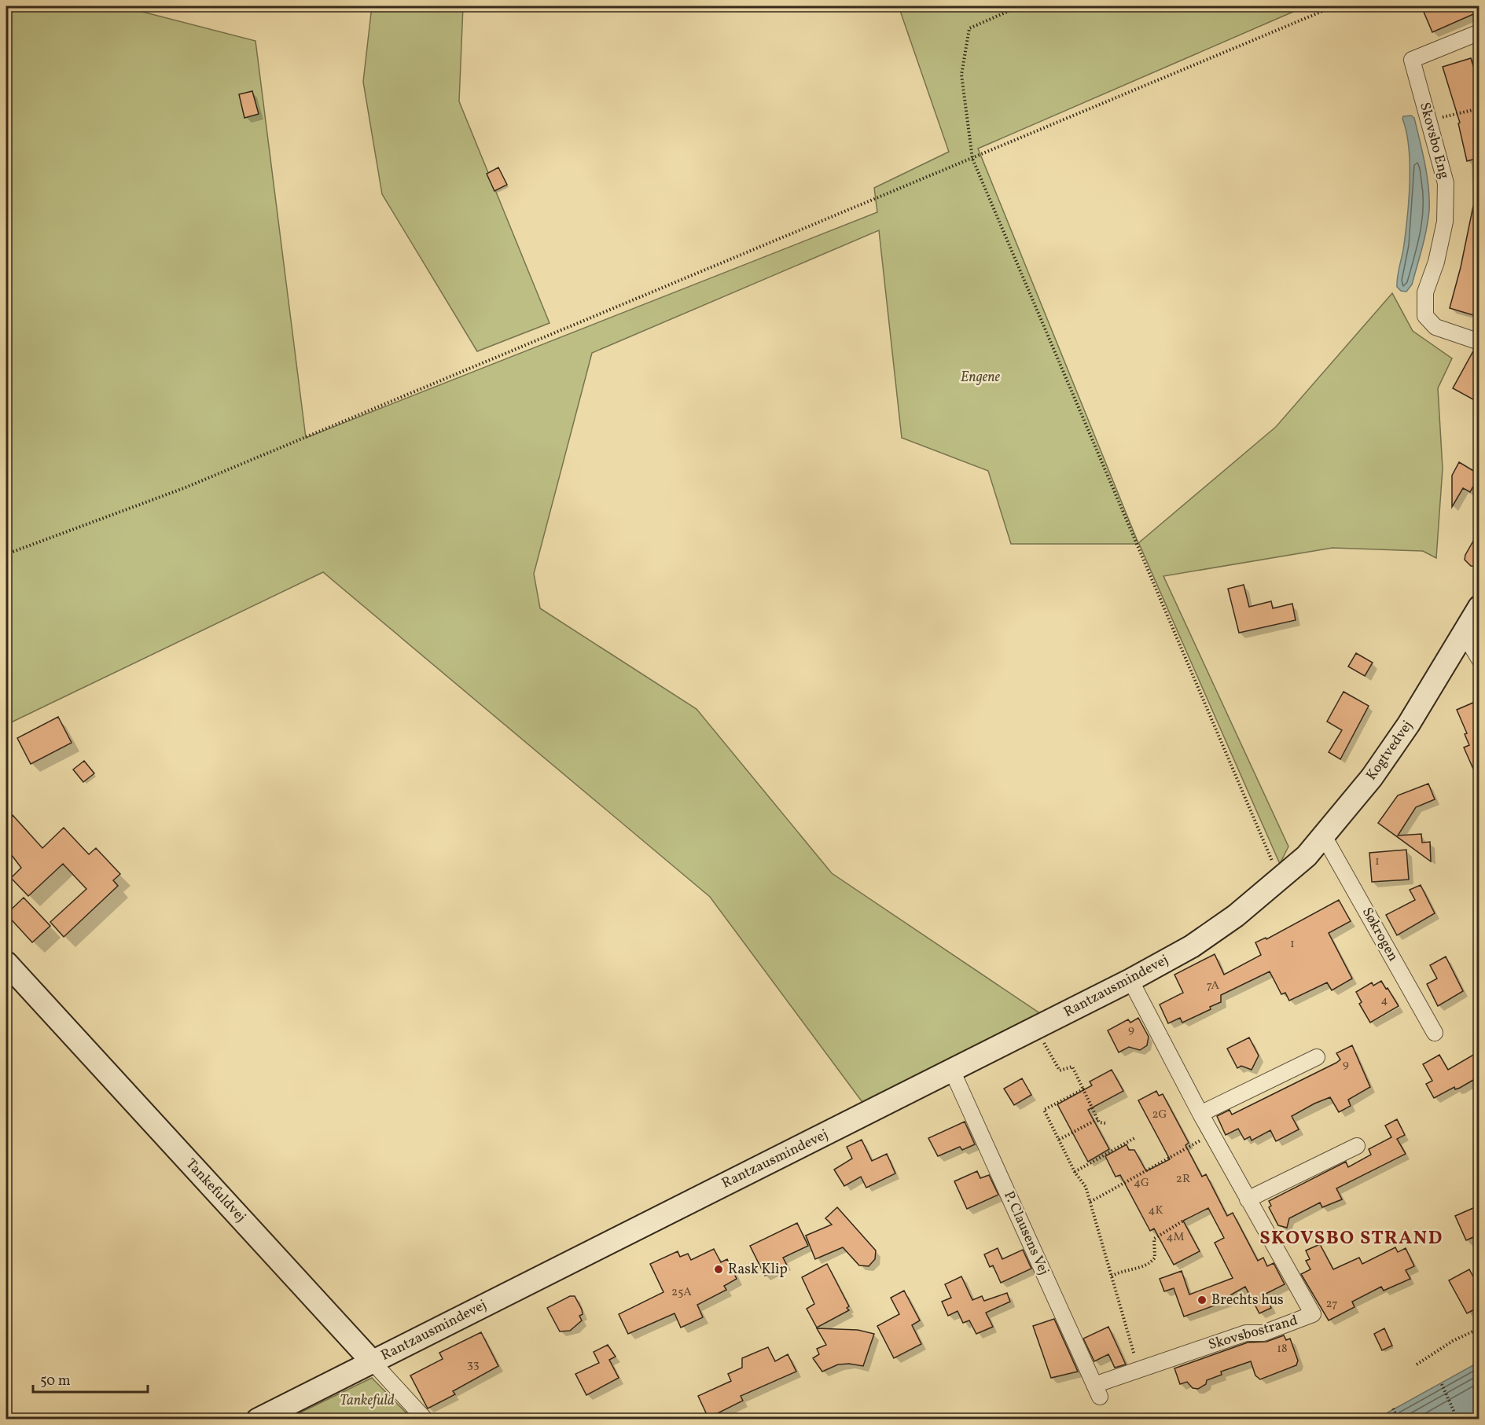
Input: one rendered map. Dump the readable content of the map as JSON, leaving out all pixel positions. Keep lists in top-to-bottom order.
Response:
{
  "streets": {
    "street": [
      "Skovsbo Eng",
      "Kogtvedvej",
      "Søkrogen",
      "Rantzausmindevej",
      "Tankefuldvej",
      "P. Clausens Vej",
      "Skovsbostrand"
    ]
  },
  "crossings": [
    ["Kogtvedvej", "Søkrogen"],
    ["Kogtvedvej", "Rantzausmindevej"],
    ["Rantzausmindevej", "Tankefuldvej"],
    ["Rantzausmindevej", "P. Clausens Vej"],
    ["Rantzausmindevej", "Skovsbostrand"],
    ["P. Clausens Vej", "Skovsbostrand"]
  ],
  "districts": ["SKOVSBO STRAND"],
  "parks": ["Engene", "Tankefuld"],
  "places": ["Rask Klip", "Brechts hus"],
  "house_numbers": [
    "1",
    "1",
    "7A",
    "4",
    "9",
    "9",
    "2G",
    "2R",
    "4G",
    "4K",
    "4M",
    "25A",
    "27",
    "18",
    "33"
  ],
  "scale_bar": "50 m"
}
